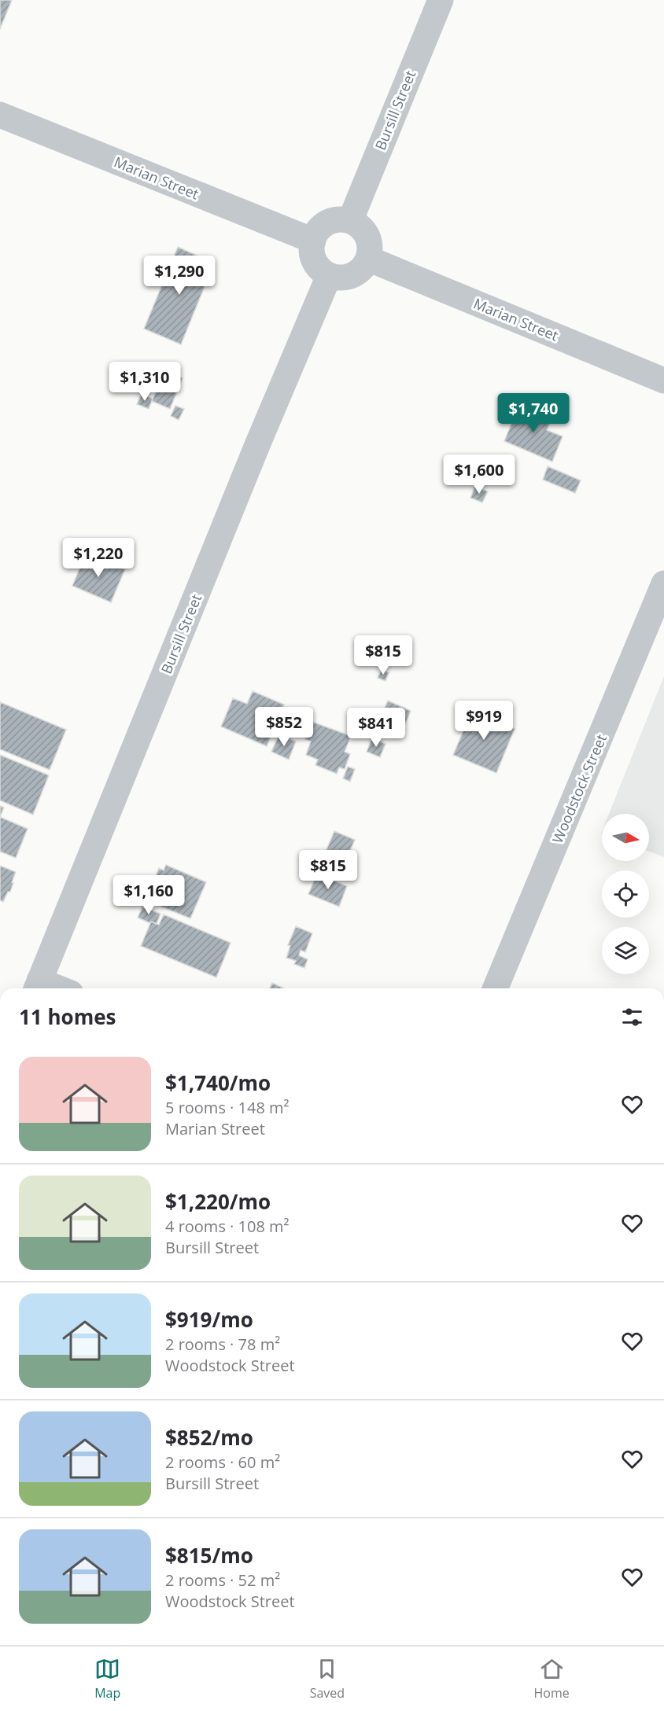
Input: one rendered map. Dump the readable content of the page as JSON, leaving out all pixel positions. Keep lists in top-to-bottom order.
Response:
{
  "streets": {
    "street": ["Bursill Street", "Marian Street", "Woodstock Street"]
  },
  "crossings": [
    ["Bursill Street", "Marian Street"]
  ],
  "north": "right",
  "page": {
    "price": [
      "$1,290",
      "$1,310",
      "$1,740",
      "$1,600",
      "$1,220",
      "$815",
      "$919",
      "$852",
      "$841",
      "$815",
      "$1,160"
    ],
    "heading": "11 homes",
    "list": [
      {
        "name": "$1,740/mo",
        "note": "5 rooms · 148 m² · Marian Street"
      },
      {
        "name": "$1,220/mo",
        "note": "4 rooms · 108 m² · Bursill Street"
      },
      {
        "name": "$919/mo",
        "note": "2 rooms · 78 m² · Woodstock Street"
      },
      {
        "name": "$852/mo",
        "note": "2 rooms · 60 m² · Bursill Street"
      },
      {
        "name": "$815/mo",
        "note": "2 rooms · 52 m² · Woodstock Street"
      }
    ],
    "tabs": ["Map", "Saved", "Home"]
  }
}
